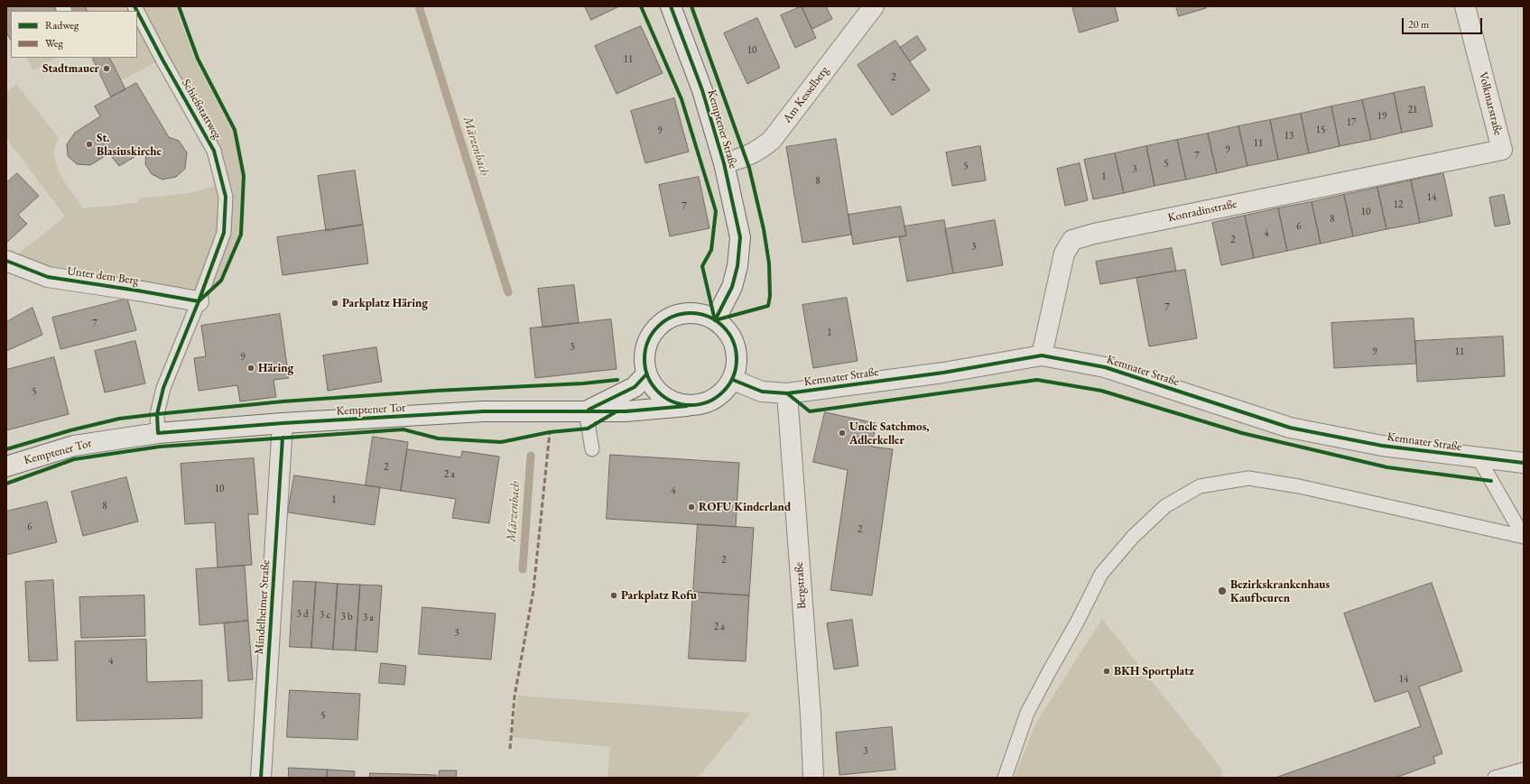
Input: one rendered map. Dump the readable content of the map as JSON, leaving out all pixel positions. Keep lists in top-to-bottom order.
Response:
{
  "streets": {
    "street": [
      "Am Kesselberg",
      "Volkmarstraße",
      "Kemptener Straße",
      "Konradinstraße",
      "Unter dem Berg",
      "Kemnater Straße",
      "Kemptener Tor",
      "Bergstraße",
      "Mindelheimer Straße"
    ],
    "lane": ["Schießstattweg"]
  },
  "crossings": [
    ["Am Kesselberg", "Kemptener Straße"],
    ["Volkmarstraße", "Konradinstraße"],
    ["Schießstattweg", "Unter dem Berg"],
    ["Schießstattweg", "Kemptener Tor"],
    ["Kemptener Straße", "Kemnater Straße"],
    ["Kemptener Straße", "Kemptener Tor"],
    ["Konradinstraße", "Kemnater Straße"],
    ["Kemnater Straße", "Kemptener Tor"],
    ["Kemnater Straße", "Bergstraße"],
    ["Kemptener Tor", "Mindelheimer Straße"]
  ],
  "water": ["Märzenbach"],
  "places": [
    "Stadtmauer",
    "St. Blasiuskirche",
    "Parkplatz Häring",
    "Häring",
    "Uncle Satchmos, Adlerkeller",
    "ROFU Kinderland",
    "Bezirkskrankenhaus Kaufbeuren",
    "Parkplatz Rofu",
    "BKH Sportplatz"
  ],
  "house_numbers": [
    "10",
    "11",
    "2",
    "21",
    "19",
    "17",
    "15",
    "9",
    "13",
    "11",
    "9",
    "7",
    "5",
    "5",
    "3",
    "1",
    "8",
    "14",
    "12",
    "7",
    "10",
    "8",
    "6",
    "4",
    "2",
    "3",
    "7",
    "7",
    "1",
    "3",
    "9",
    "11",
    "9",
    "5",
    "2",
    "2 a",
    "10",
    "4",
    "1",
    "8",
    "6",
    "2",
    "2",
    "3 d",
    "3 c",
    "3 b",
    "3 a",
    "2 a",
    "3",
    "4",
    "14",
    "5",
    "3"
  ],
  "legend": ["Radweg", "Weg"],
  "scale_bar": "20 m"
}
